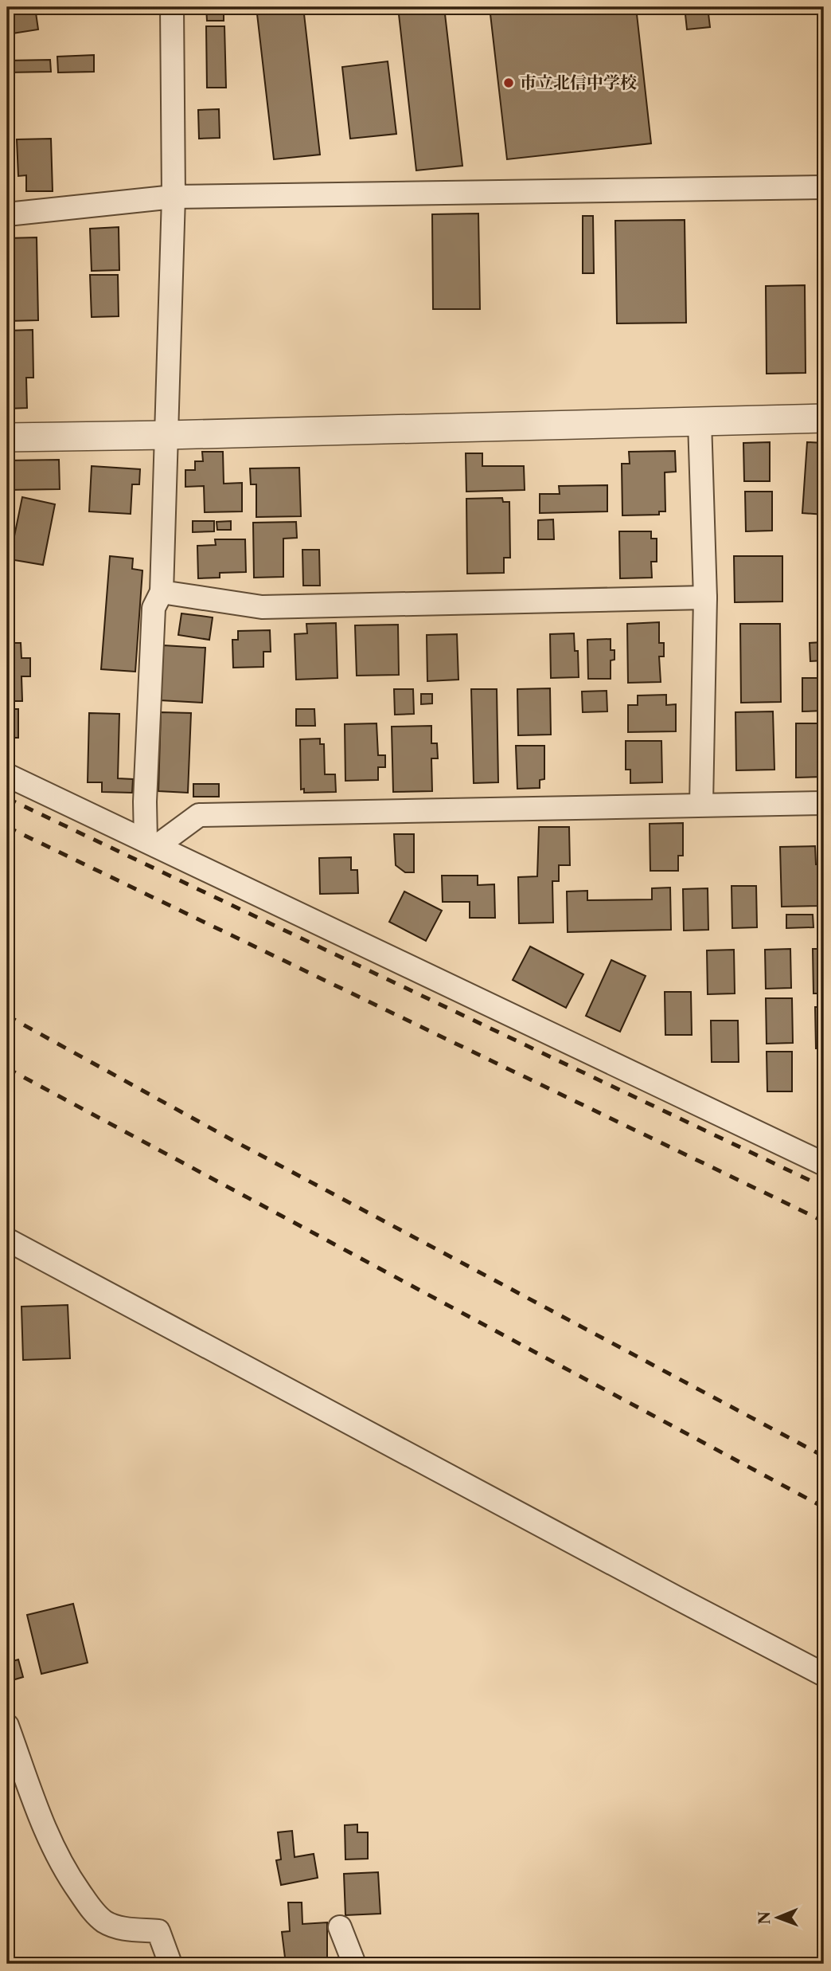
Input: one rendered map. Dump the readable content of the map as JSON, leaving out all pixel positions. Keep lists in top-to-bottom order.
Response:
{
  "places": ["市立北信中学校"],
  "north": "left"
}
